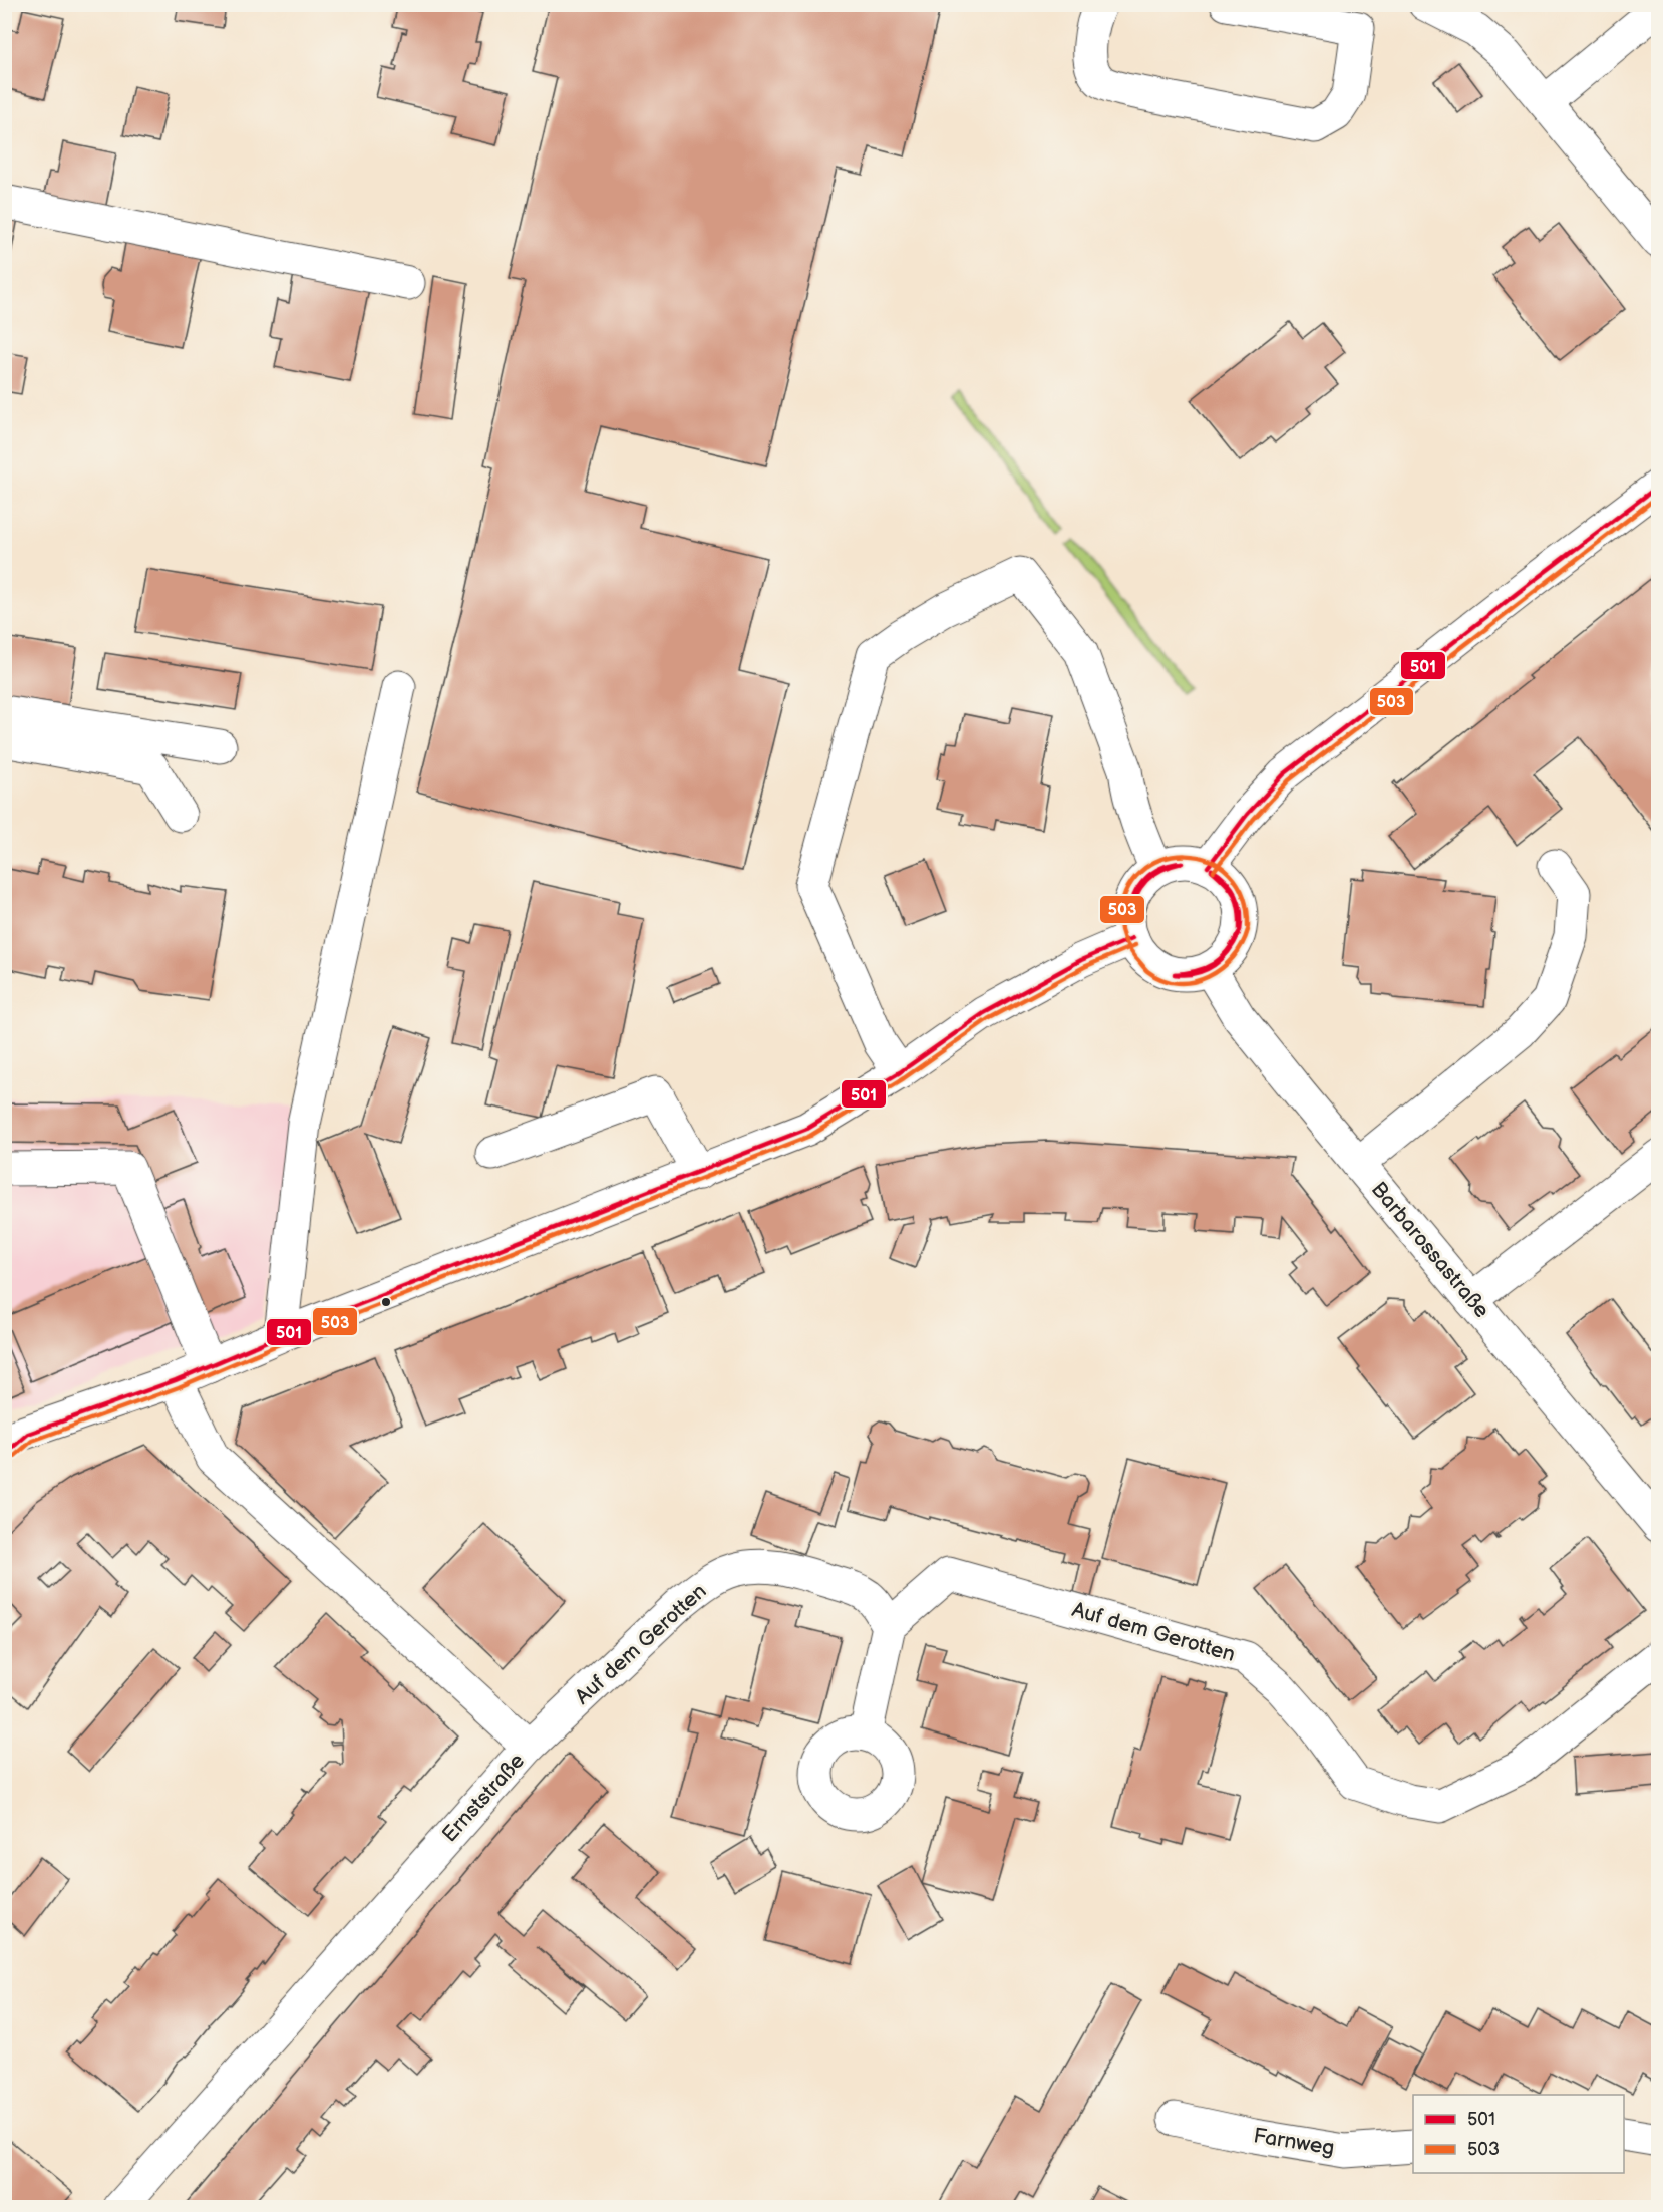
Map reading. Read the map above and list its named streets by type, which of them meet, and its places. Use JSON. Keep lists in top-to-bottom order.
{
  "streets": {
    "street": [
      "Barbarossastraße",
      "Auf dem Gerotten",
      "Ernststraße",
      "Farnweg"
    ]
  },
  "crossings": [
    ["Auf dem Gerotten", "Ernststraße"]
  ],
  "lines": ["transit line 501", "transit line 503"],
  "legend": ["501", "503"]
}
